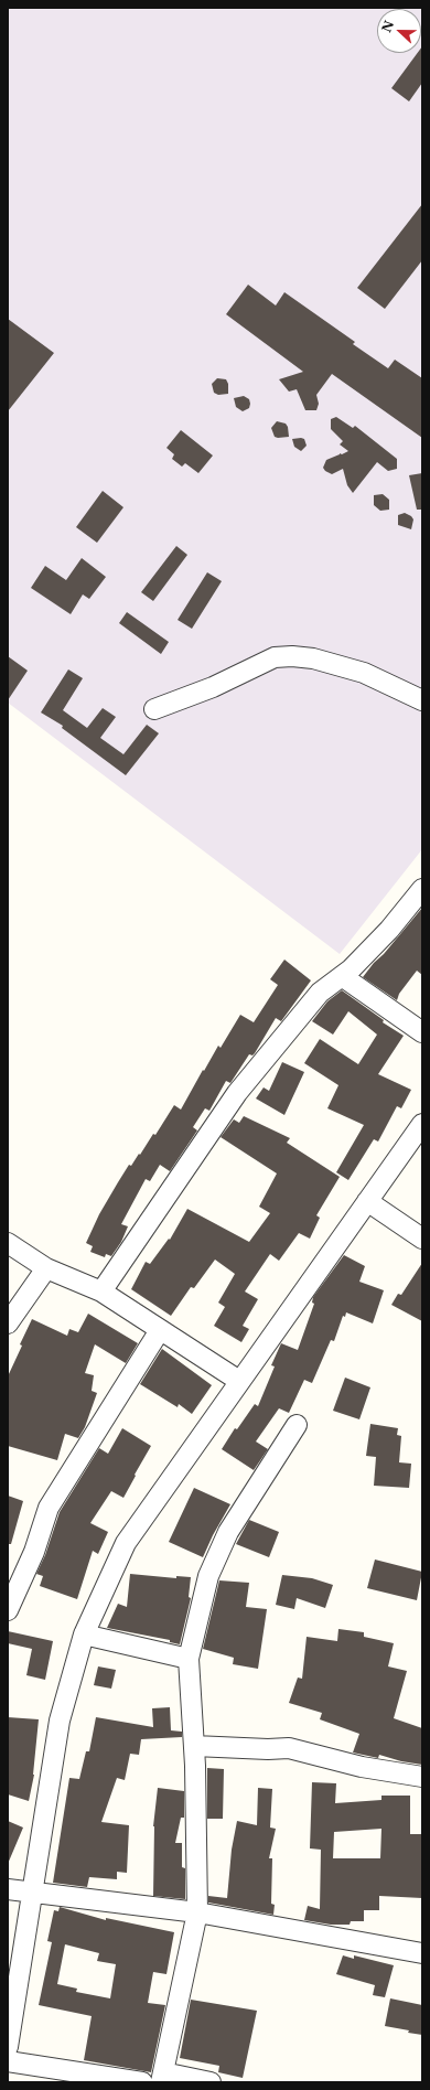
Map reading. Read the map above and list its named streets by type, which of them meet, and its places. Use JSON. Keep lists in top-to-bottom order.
{
  "north": "left"
}
